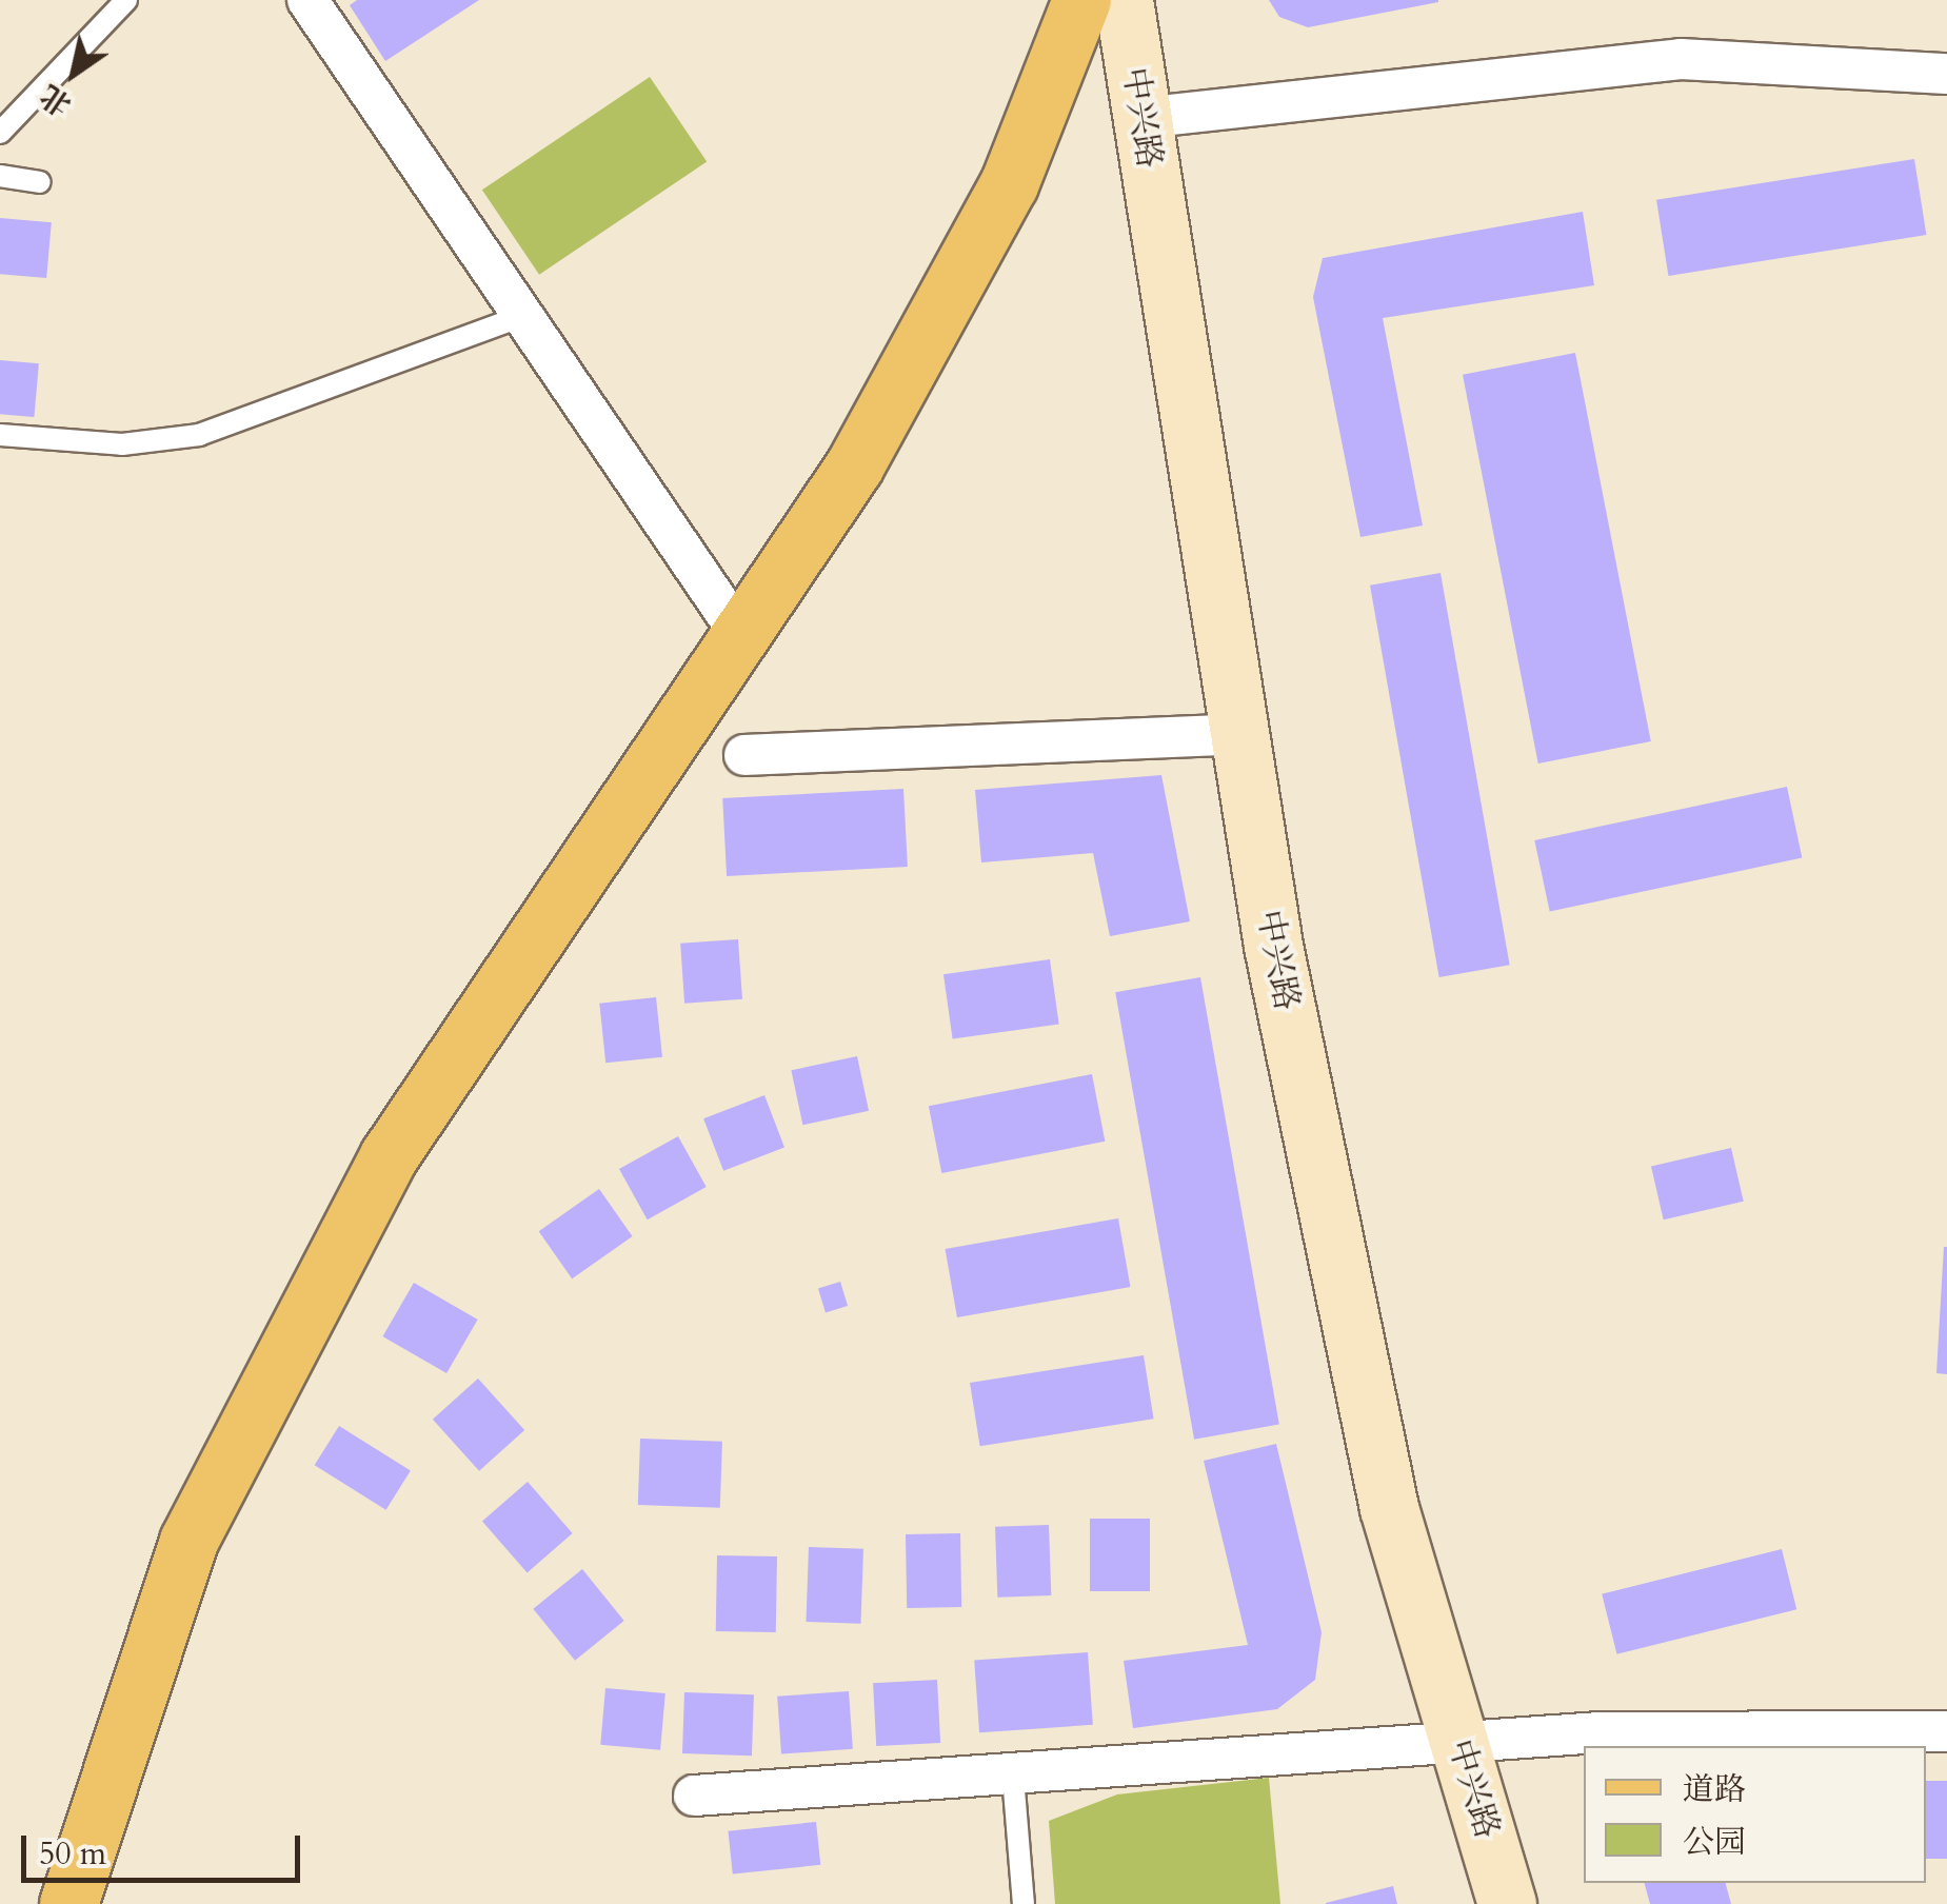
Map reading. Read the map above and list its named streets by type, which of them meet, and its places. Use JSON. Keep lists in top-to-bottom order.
{
  "streets": {
    "main road": ["中兴路"]
  },
  "legend": ["道路", "公园"],
  "scale_bar": "50 m",
  "north": "bottom left"
}
